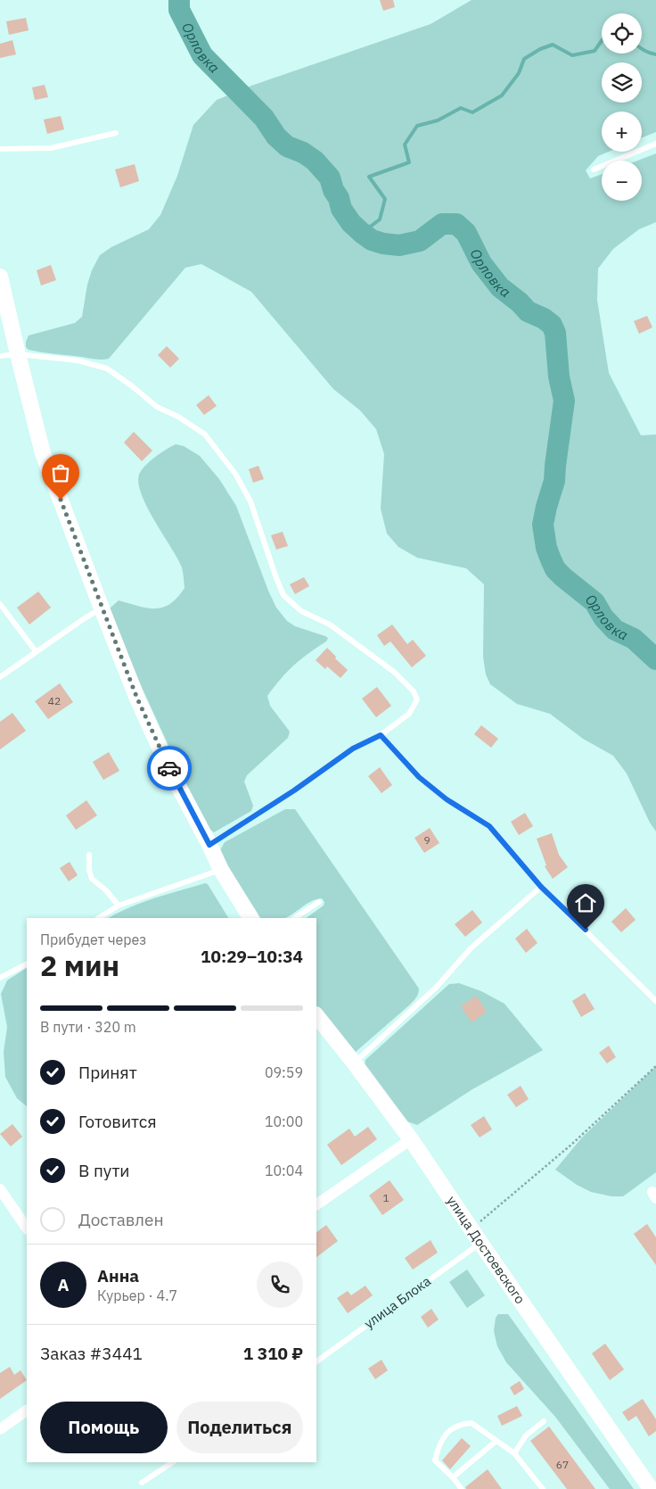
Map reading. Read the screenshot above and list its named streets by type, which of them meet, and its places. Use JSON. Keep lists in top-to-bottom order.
{
  "streets": {
    "main road": ["улица Достоевского"],
    "lane": ["улица Блока"]
  },
  "crossings": [
    ["улица Достоевского", "улица Блока"]
  ],
  "water": ["Орловка"],
  "house_numbers": [
    "42",
    "9",
    "1",
    "67"
  ],
  "page": {
    "map_buttons": ["+", "−"],
    "heading": ["2 мин", "Прибудет через", "10:29–10:34"],
    "panel": [
      "Анна",
      "Курьер · 4.7",
      "Заказ #3441",
      "1 310 ₽"
    ],
    "bar": "В пути · 320 m",
    "list": [
      ["Принят", "09:59"],
      ["Готовится", "10:00"],
      ["В пути", "10:04"],
      "Доставлен"
    ],
    "round": "А",
    "buttons": ["Помощь", "Поделиться"]
  }
}
